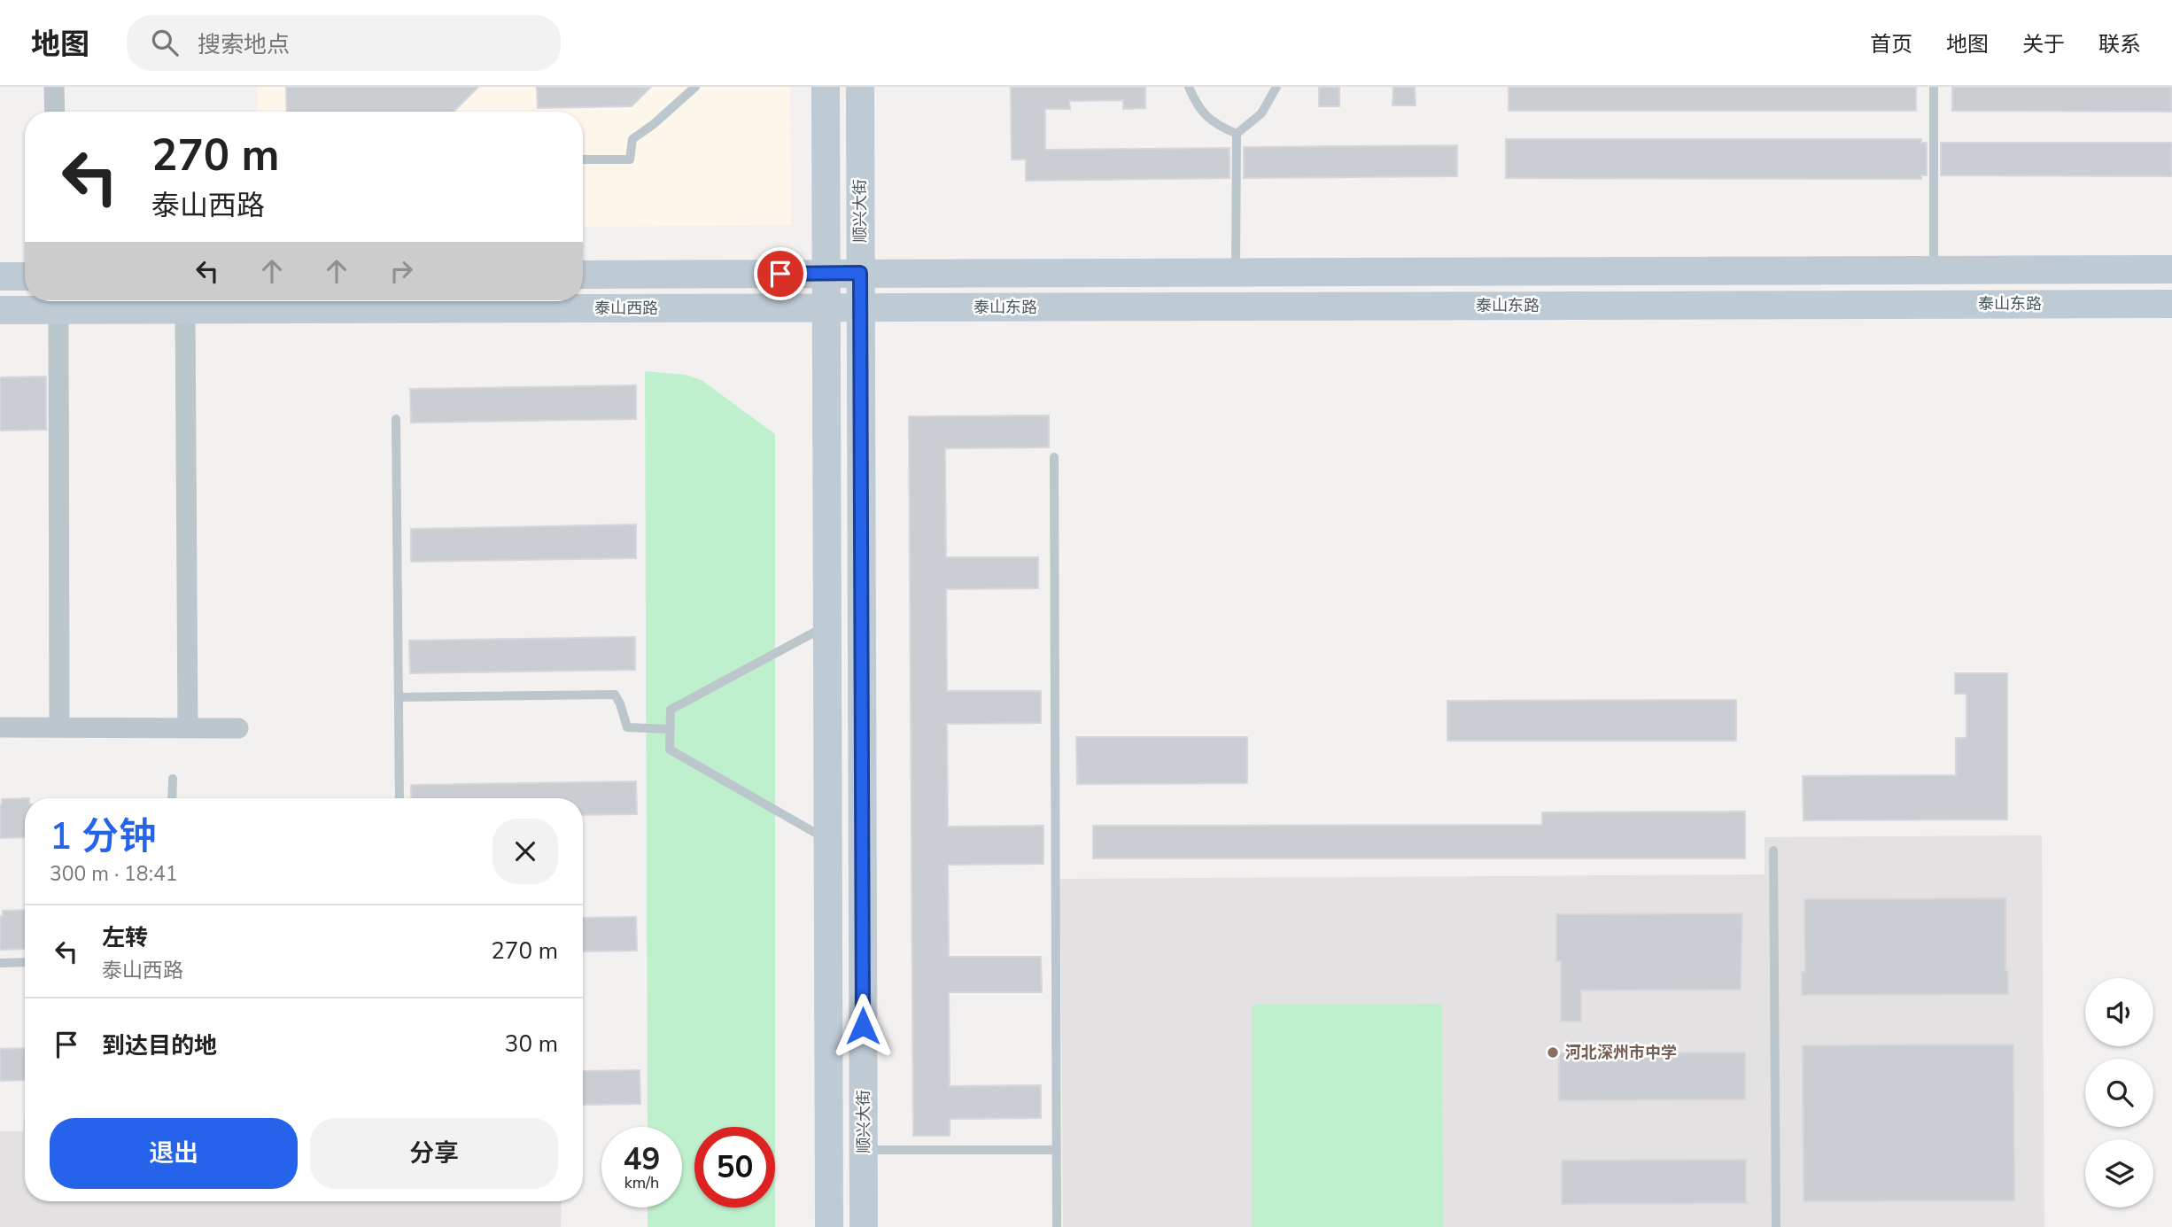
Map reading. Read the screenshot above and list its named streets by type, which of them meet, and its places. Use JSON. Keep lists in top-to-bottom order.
{
  "streets": {
    "main road": ["顺兴大街", "泰山东路", "泰山西路"]
  },
  "crossings": [
    ["顺兴大街", "泰山东路"],
    ["顺兴大街", "泰山西路"],
    ["泰山东路", "泰山西路"]
  ],
  "places": ["河北深州市中学"],
  "page": {
    "header": "地图",
    "search": "搜索地点",
    "nav": [
      "首页",
      "地图",
      "关于",
      "联系"
    ],
    "turn": ["270 m", "泰山西路"],
    "heading": ["1 分钟", "300 m · 18:41"],
    "list": [
      {
        "name": "左转",
        "note": "泰山西路",
        "value": "270 m"
      },
      {
        "name": "到达目的地",
        "value": "30 m"
      }
    ],
    "buttons": ["退出", "分享"],
    "speed": "49 km/h",
    "limit": "50"
  }
}
